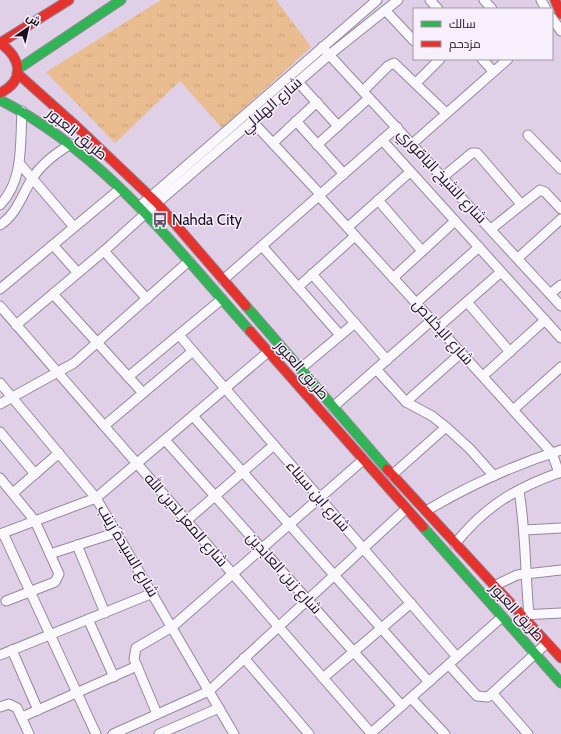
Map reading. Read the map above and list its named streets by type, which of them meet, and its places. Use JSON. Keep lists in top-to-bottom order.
{
  "streets": {
    "street": [
      "شارع الهلالي",
      "طريق العبور",
      "شارع الشيخ الباقوري",
      "شارع الإخلاص",
      "شارع ابن سيناء",
      "شارع المعز لدين الله",
      "شارع السيدة زينب",
      "شارع زين العابدين"
    ]
  },
  "crossings": [
    ["شارع الهلالي", "طريق العبور"],
    ["شارع الهلالي", "شارع الشيخ الباقوري"],
    ["شارع الهلالي", "شارع الإخلاص"],
    ["شارع الهلالي", "شارع المعز لدين الله"]
  ],
  "places": {
    "bus stop": ["Nahda City"]
  },
  "legend": ["سالك", "مزدحم"],
  "north": "top right"
}
